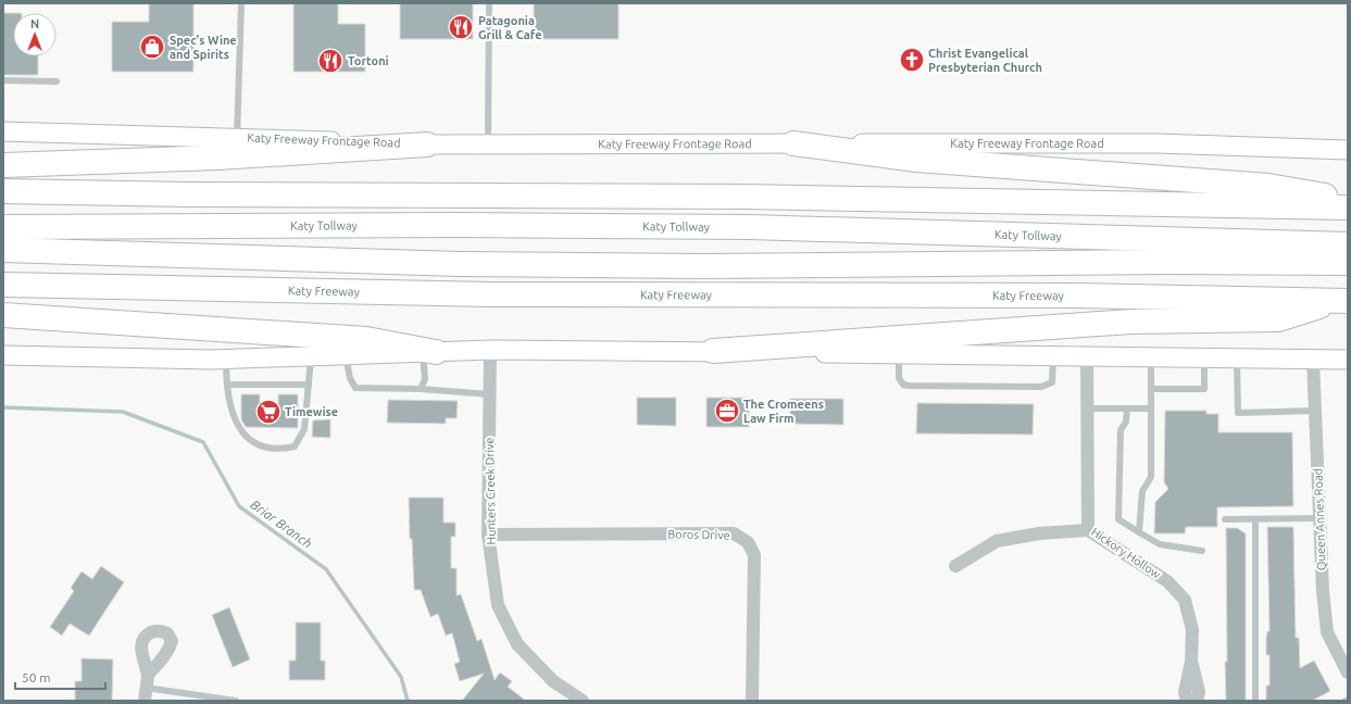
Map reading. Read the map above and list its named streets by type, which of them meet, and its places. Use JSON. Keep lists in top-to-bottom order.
{
  "streets": {
    "highway": ["Katy Tollway", "Katy Freeway"],
    "main road": ["Katy Freeway Frontage Road"],
    "street": [
      "Hunters Creek Drive",
      "Queen Annes Road",
      "Boros Drive",
      "Hickory Hollow"
    ]
  },
  "crossings": [
    ["Hunters Creek Drive", "Boros Drive"]
  ],
  "water": ["Briar Branch"],
  "places": {
    "restaurant": ["Patagonia Grill & Cafe", "Tortoni"],
    "shop": ["Spec's Wine and Spirits"],
    "church": ["Christ Evangelical Presbyterian Church"],
    "office": ["The Cromeens Law Firm"],
    "supermarket": ["Timewise"]
  },
  "scale_bar": "50 m",
  "north": "top"
}
